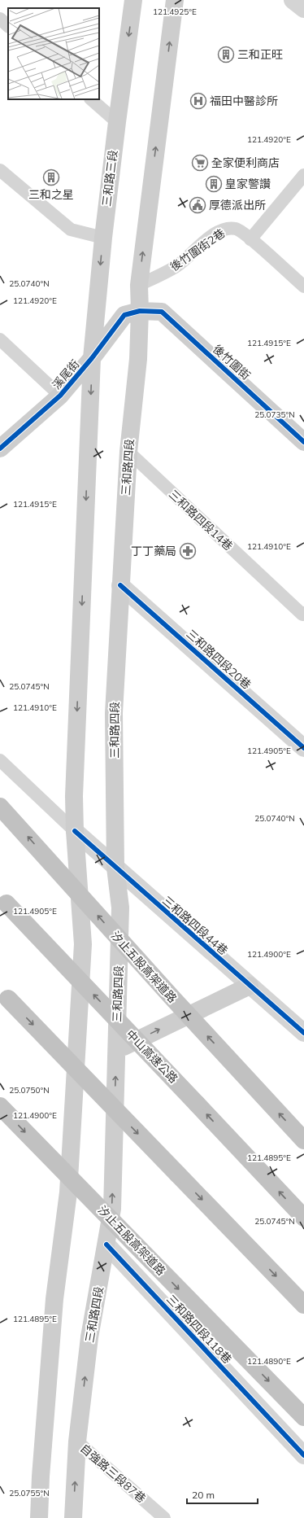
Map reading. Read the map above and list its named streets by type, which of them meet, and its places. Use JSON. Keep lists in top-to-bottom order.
{
  "streets": {
    "highway": ["汐止五股高架道路", "中山高速公路"],
    "main road": [
      "三和路三段",
      "後竹圍街",
      "溪尾街",
      "三和路四段"
    ],
    "street": ["三和路四段20巷", "三和路四段44巷", "三和路四段118巷"],
    "lane": ["後竹圍街2巷", "三和路四段14巷", "自強路三段87巷"]
  },
  "crossings": [
    ["三和路三段", "溪尾街"],
    ["後竹圍街", "溪尾街"],
    ["後竹圍街", "三和路四段"],
    ["溪尾街", "三和路四段"],
    ["三和路四段", "三和路四段14巷"],
    ["三和路四段", "三和路四段20巷"],
    ["三和路四段", "三和路四段44巷"],
    ["三和路四段", "三和路四段118巷"],
    ["三和路四段", "自強路三段87巷"]
  ],
  "places": {
    "building": ["三和正旺", "三和之星", "皇家警讚"],
    "hospital": ["福田中醫診所"],
    "supermarket": ["全家便利商店"],
    "public building": ["厚德派出所"],
    "pharmacy": ["丁丁藥局"]
  },
  "scale_bar": "20 m",
  "coordinates": [
    "121.4925°E",
    "121.4920°E",
    "25.0740°N",
    "121.4915°E",
    "25.0735°N",
    "121.4910°E",
    "25.0745°N",
    "121.4905°E",
    "121.4900°E",
    "25.0750°N",
    "121.4895°E",
    "121.4890°E",
    "25.0755°N"
  ]
}
